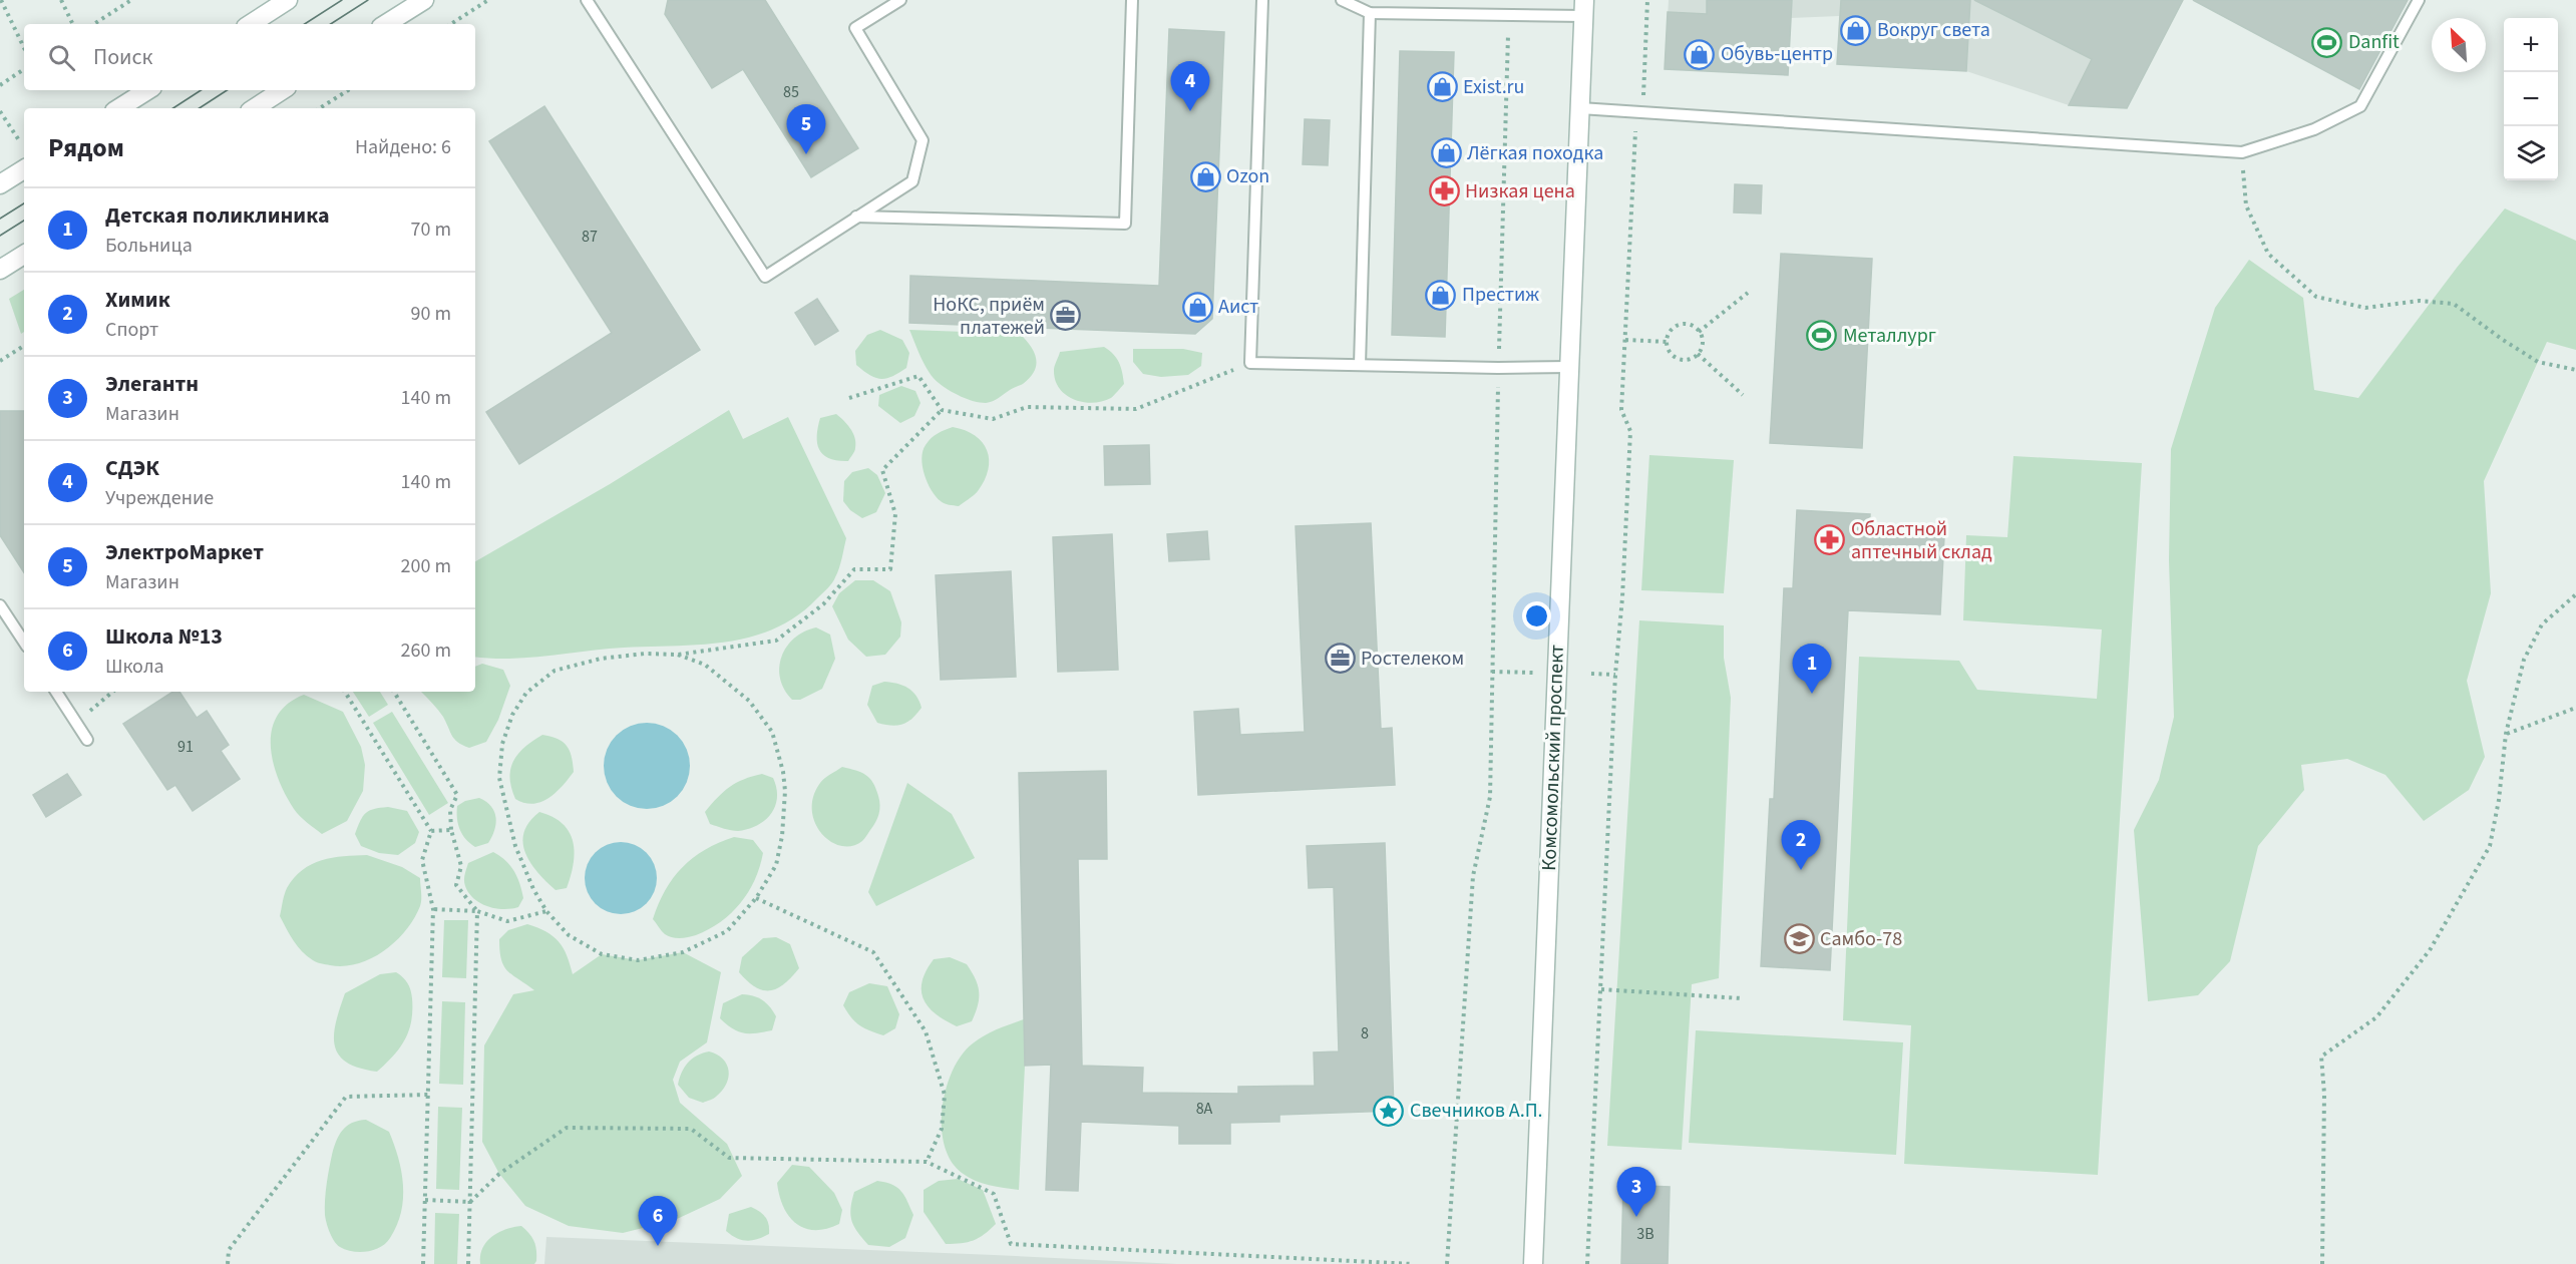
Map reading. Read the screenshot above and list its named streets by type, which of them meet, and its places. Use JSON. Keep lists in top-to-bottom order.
{
  "streets": {
    "street": ["Комсомольский проспект"]
  },
  "places": {
    "shop": [
      "Вокруг света",
      "Обувь-центр",
      "Exist.ru",
      "Лёгкая походка",
      "Ozon",
      "Престиж",
      "Аист"
    ],
    "sports": ["Danfit", "Металлург"],
    "pharmacy": ["Низкая цена", "Областной аптечный склад"],
    "office": ["НоКС, приём платежей", "Ростелеком"],
    "school or university": ["Самбо-78"],
    "place": ["Свечников А.П."]
  },
  "house_numbers": [
    "85",
    "87",
    "91",
    "8",
    "8А",
    "3В"
  ],
  "north": "top left",
  "page": {
    "map_buttons": ["+", "−"],
    "search": "Поиск",
    "pins": [
      "4",
      "5",
      "1",
      "2",
      "3",
      "6"
    ],
    "heading": ["Рядом", "Найдено: 6"],
    "list": [
      {
        "mark": "1",
        "name": "Детская поликлиника",
        "note": "Больница",
        "value": "70 m"
      },
      {
        "mark": "2",
        "name": "Химик",
        "note": "Спорт",
        "value": "90 m"
      },
      {
        "mark": "3",
        "name": "Элегантн",
        "note": "Магазин",
        "value": "140 m"
      },
      {
        "mark": "4",
        "name": "СДЭК",
        "note": "Учреждение",
        "value": "140 m"
      },
      {
        "mark": "5",
        "name": "ЭлектроМаркет",
        "note": "Магазин",
        "value": "200 m"
      },
      {
        "mark": "6",
        "name": "Школа №13",
        "note": "Школа",
        "value": "260 m"
      }
    ]
  }
}
